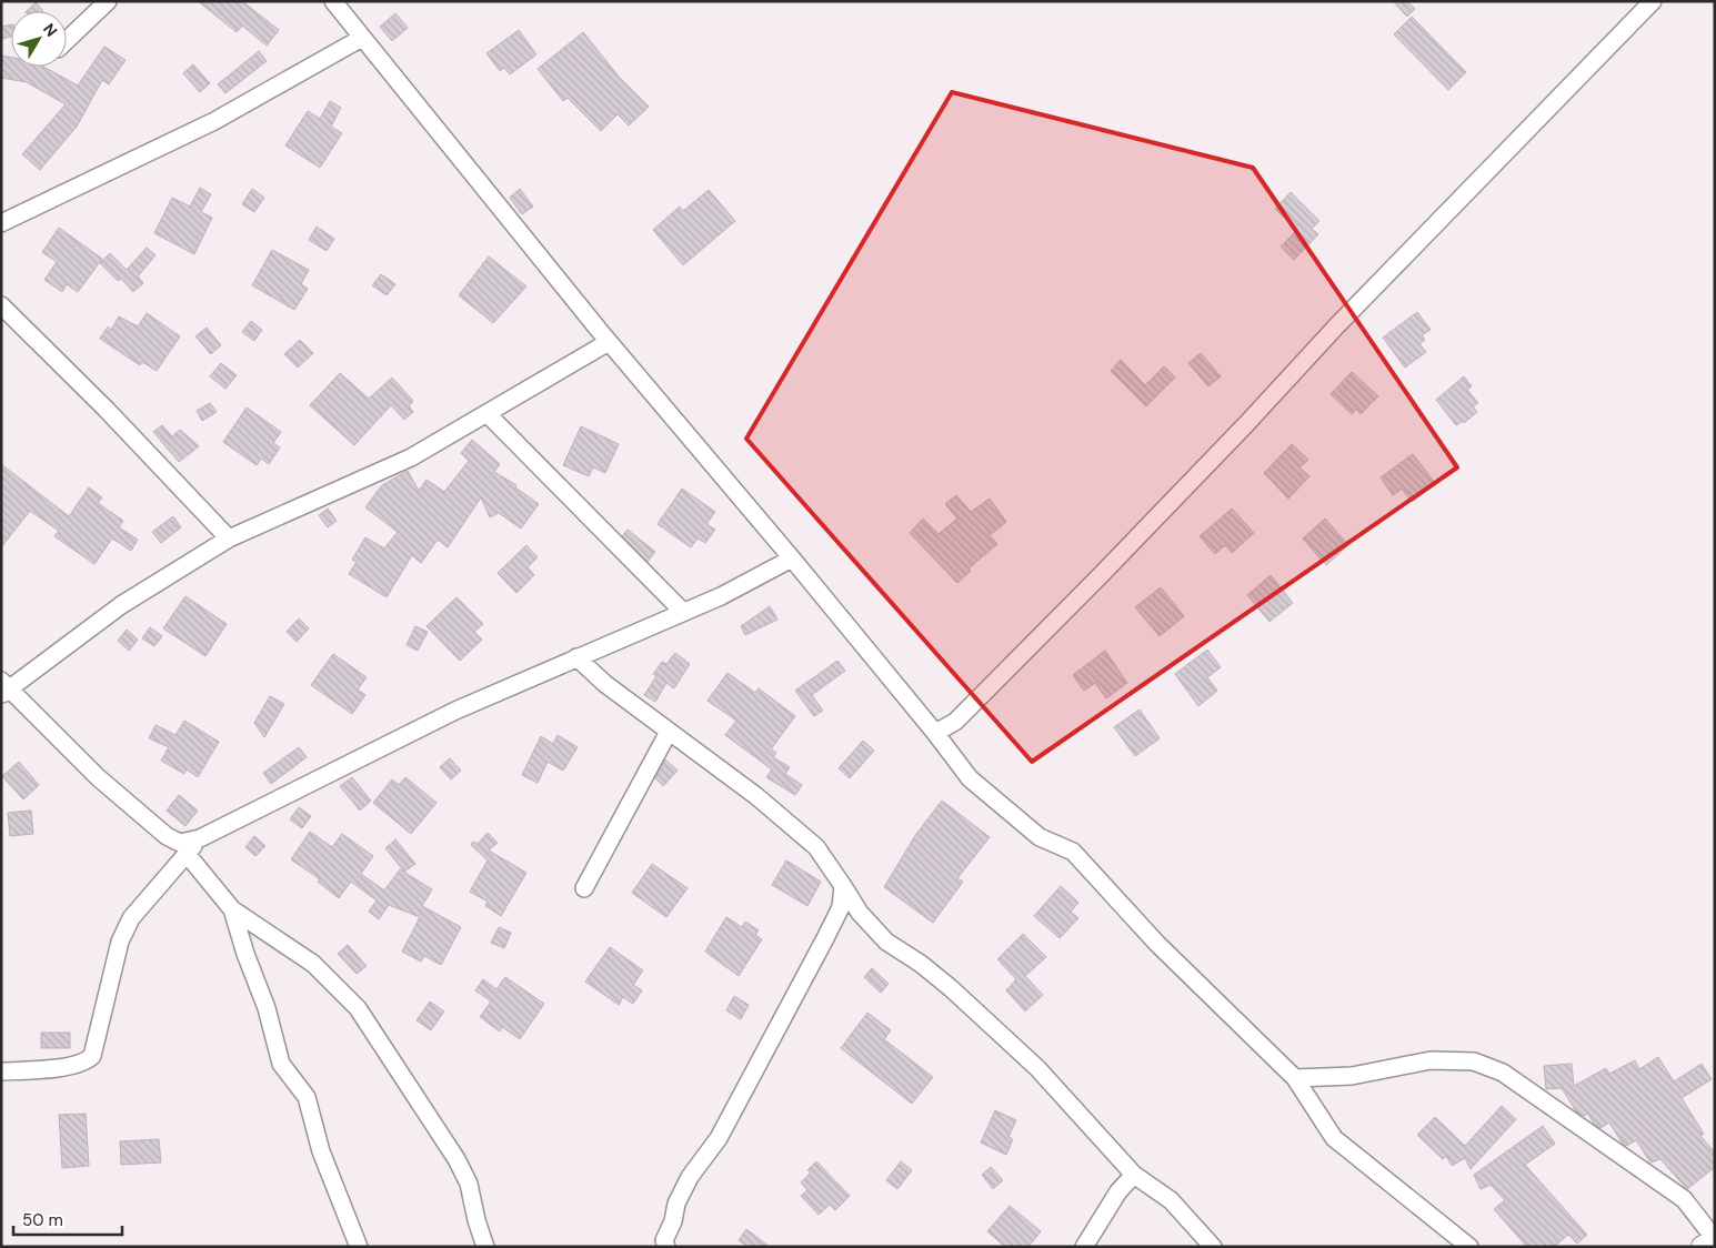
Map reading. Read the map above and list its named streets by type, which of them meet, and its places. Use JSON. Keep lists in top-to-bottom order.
{
  "scale_bar": "50 m",
  "north": "top right"
}
